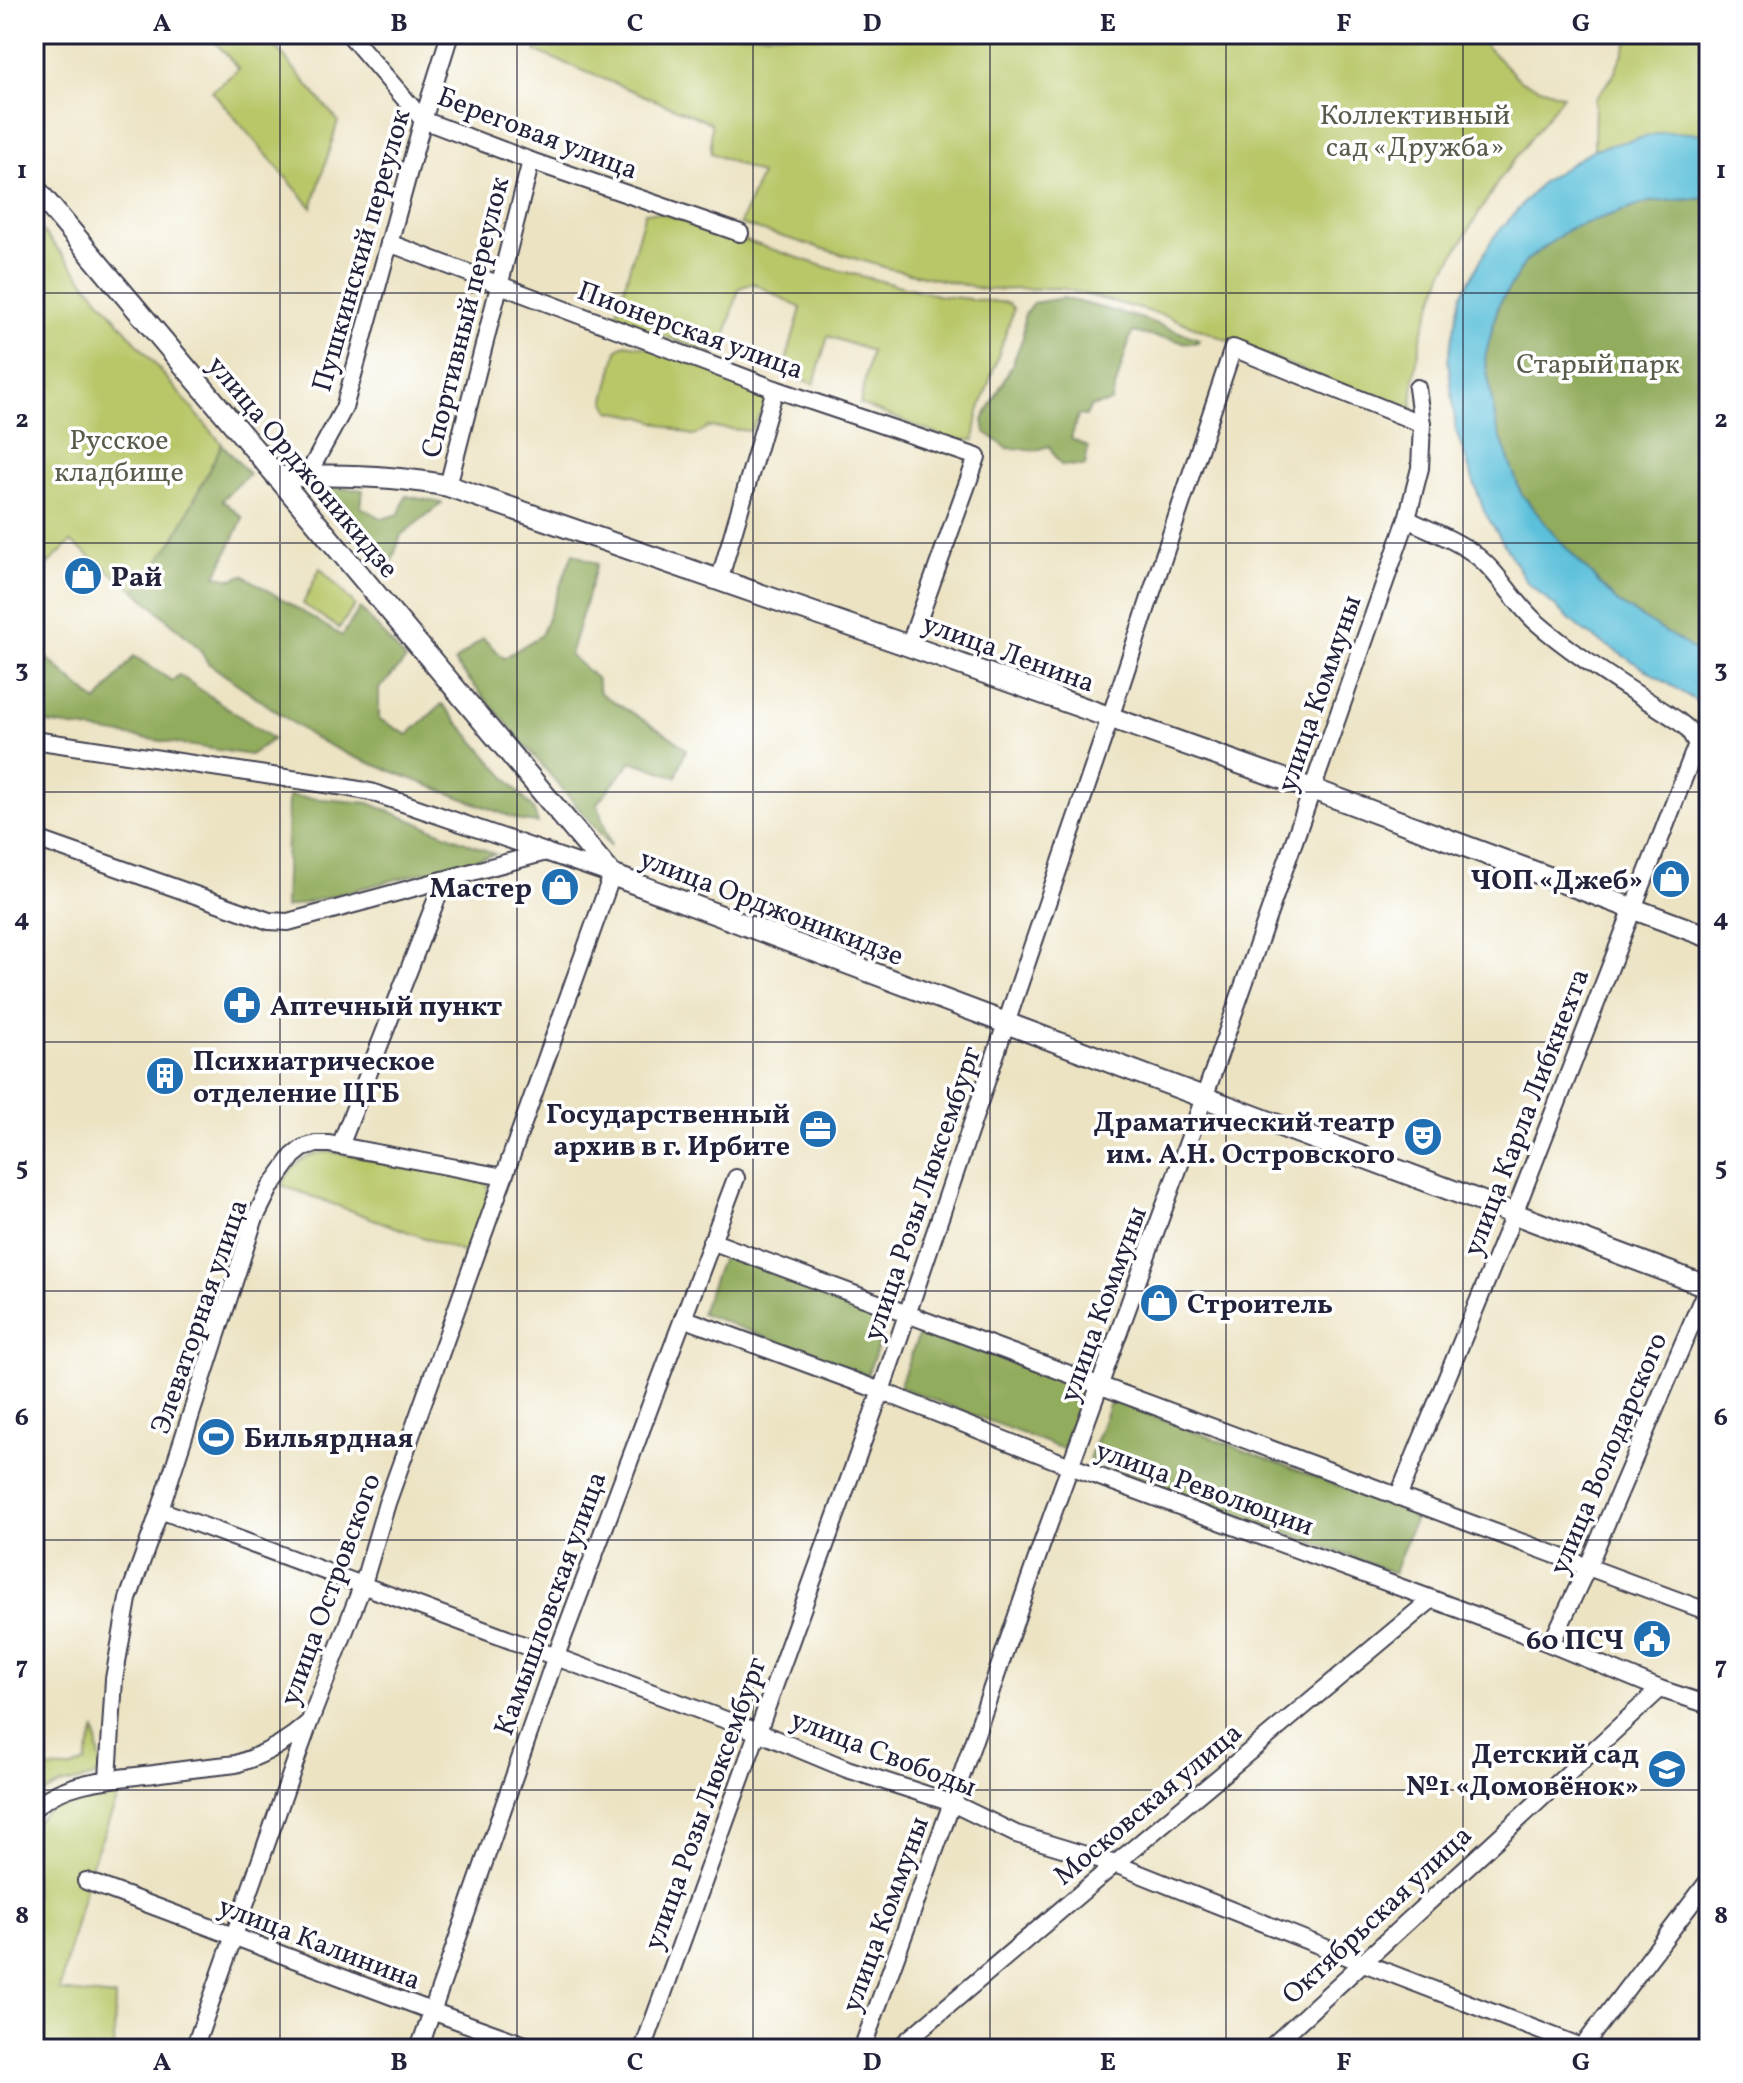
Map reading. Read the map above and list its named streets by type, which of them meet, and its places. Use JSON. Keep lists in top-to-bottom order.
{
  "streets": {
    "main road": ["улица Орджоникидзе", "улица Ленина"],
    "street": [
      "Береговая улица",
      "Пушкинский переулок",
      "Спортивный переулок",
      "Пионерская улица",
      "улица Коммуны",
      "улица Карла Либкнехта",
      "улица Розы Люксембург",
      "Элеваторная улица",
      "улица Володарского",
      "улица Революции",
      "улица Островского",
      "Камышловская улица",
      "улица Свободы",
      "Московская улица",
      "Октябрьская улица",
      "улица Калинина"
    ]
  },
  "crossings": [
    ["Береговая улица", "Пушкинский переулок"],
    ["Береговая улица", "Спортивный переулок"],
    ["Пушкинский переулок", "Пионерская улица"],
    ["Пушкинский переулок", "улица Ленина"],
    ["Спортивный переулок", "Пионерская улица"],
    ["Спортивный переулок", "улица Ленина"],
    ["Пионерская улица", "улица Ленина"],
    ["улица Орджоникидзе", "улица Ленина"],
    ["улица Орджоникидзе", "улица Коммуны"],
    ["улица Орджоникидзе", "улица Карла Либкнехта"],
    ["улица Орджоникидзе", "улица Розы Люксембург"],
    ["улица Орджоникидзе", "улица Володарского"],
    ["улица Орджоникидзе", "улица Островского"],
    ["улица Ленина", "улица Коммуны"],
    ["улица Ленина", "улица Карла Либкнехта"],
    ["улица Ленина", "улица Розы Люксембург"],
    ["улица Коммуны", "улица Карла Либкнехта"],
    ["улица Коммуны", "улица Розы Люксембург"],
    ["улица Коммуны", "улица Революции"],
    ["улица Коммуны", "улица Свободы"],
    ["улица Карла Либкнехта", "улица Революции"],
    ["улица Розы Люксембург", "улица Революции"],
    ["улица Розы Люксембург", "улица Свободы"],
    ["Элеваторная улица", "улица Свободы"],
    ["улица Володарского", "улица Революции"],
    ["улица Революции", "Камышловская улица"],
    ["улица Революции", "Московская улица"],
    ["улица Революции", "Октябрьская улица"],
    ["улица Островского", "улица Свободы"],
    ["улица Островского", "улица Калинина"],
    ["Камышловская улица", "улица Свободы"],
    ["Камышловская улица", "улица Калинина"],
    ["улица Свободы", "Московская улица"],
    ["улица Свободы", "Октябрьская улица"]
  ],
  "parks": ["Коллективный сад «Дружба»", "Старый парк", "Русское кладбище"],
  "places": {
    "shop": [
      "Рай",
      "ЧОП «Джеб»",
      "Мастер",
      "Строитель"
    ],
    "pharmacy": ["Аптечный пункт"],
    "building": ["Психиатрическое отделение ЦГБ"],
    "office": ["Государственный архив в г. Ирбите"],
    "theatre": ["Драматический театр им. А.Н. Островского"],
    "sports": ["Бильярдная"],
    "public building": ["60 ПСЧ"],
    "school or university": ["Детский сад №1 «Домовёнок»"]
  },
  "grid": {
    "columns": [
      "A",
      "B",
      "C",
      "D",
      "E",
      "F",
      "G"
    ],
    "rows": [
      "1",
      "2",
      "3",
      "4",
      "5",
      "6",
      "7",
      "8"
    ]
  }
}
